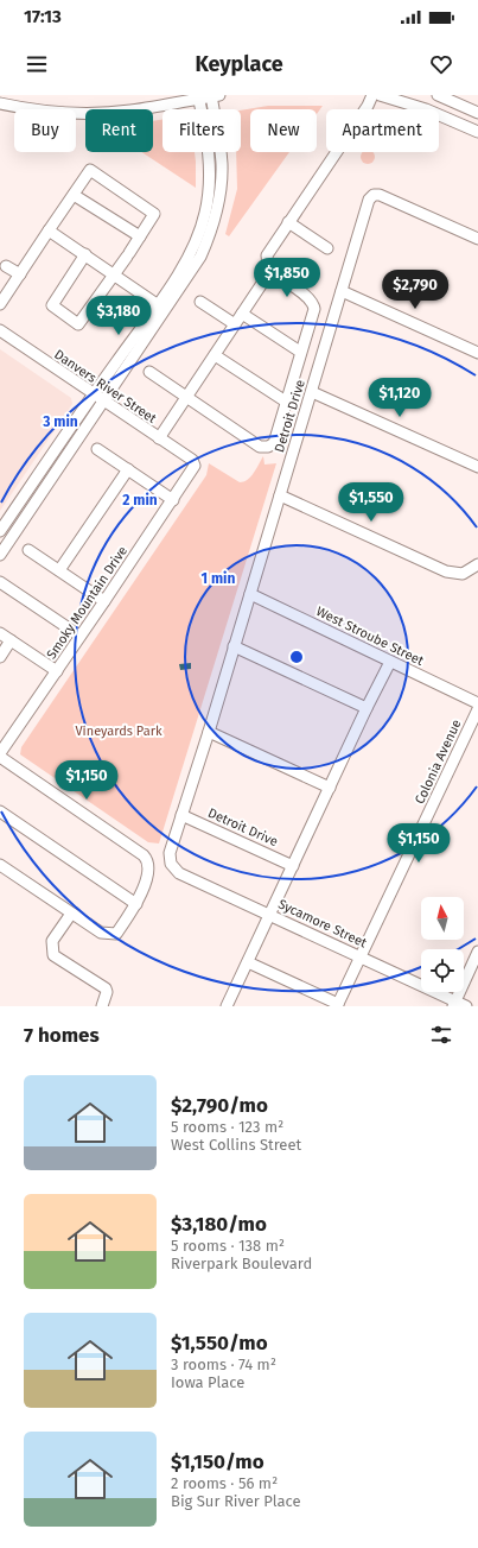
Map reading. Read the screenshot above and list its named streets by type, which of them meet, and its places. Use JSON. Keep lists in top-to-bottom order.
{
  "streets": {
    "street": [
      "Danvers River Street",
      "Detroit Drive",
      "Smoky Mountain Drive",
      "West Stroube Street",
      "Colonia Avenue",
      "Sycamore Street"
    ]
  },
  "crossings": [
    ["Danvers River Street", "Smoky Mountain Drive"],
    ["Detroit Drive", "West Stroube Street"],
    ["Detroit Drive", "Sycamore Street"],
    ["Colonia Avenue", "Sycamore Street"]
  ],
  "parks": ["Vineyards Park"],
  "north": "top",
  "page": {
    "status": "17:13",
    "header": "Keyplace",
    "chip": [
      "Buy",
      "Rent",
      "Filters",
      "New",
      "Apartment"
    ],
    "price": [
      "$1,850",
      "$2,790",
      "$3,180",
      "$1,120",
      "$1,550",
      "$1,150",
      "$1,150"
    ],
    "heading": "7 homes",
    "list": [
      {
        "name": "$2,790/mo",
        "note": "5 rooms · 123 m² · West Collins Street"
      },
      {
        "name": "$3,180/mo",
        "note": "5 rooms · 138 m² · Riverpark Boulevard"
      },
      {
        "name": "$1,550/mo",
        "note": "3 rooms · 74 m² · Iowa Place"
      },
      {
        "name": "$1,150/mo",
        "note": "2 rooms · 56 m² · Big Sur River Place"
      }
    ]
  },
  "rings": ["3 min", "2 min", "1 min"]
}
